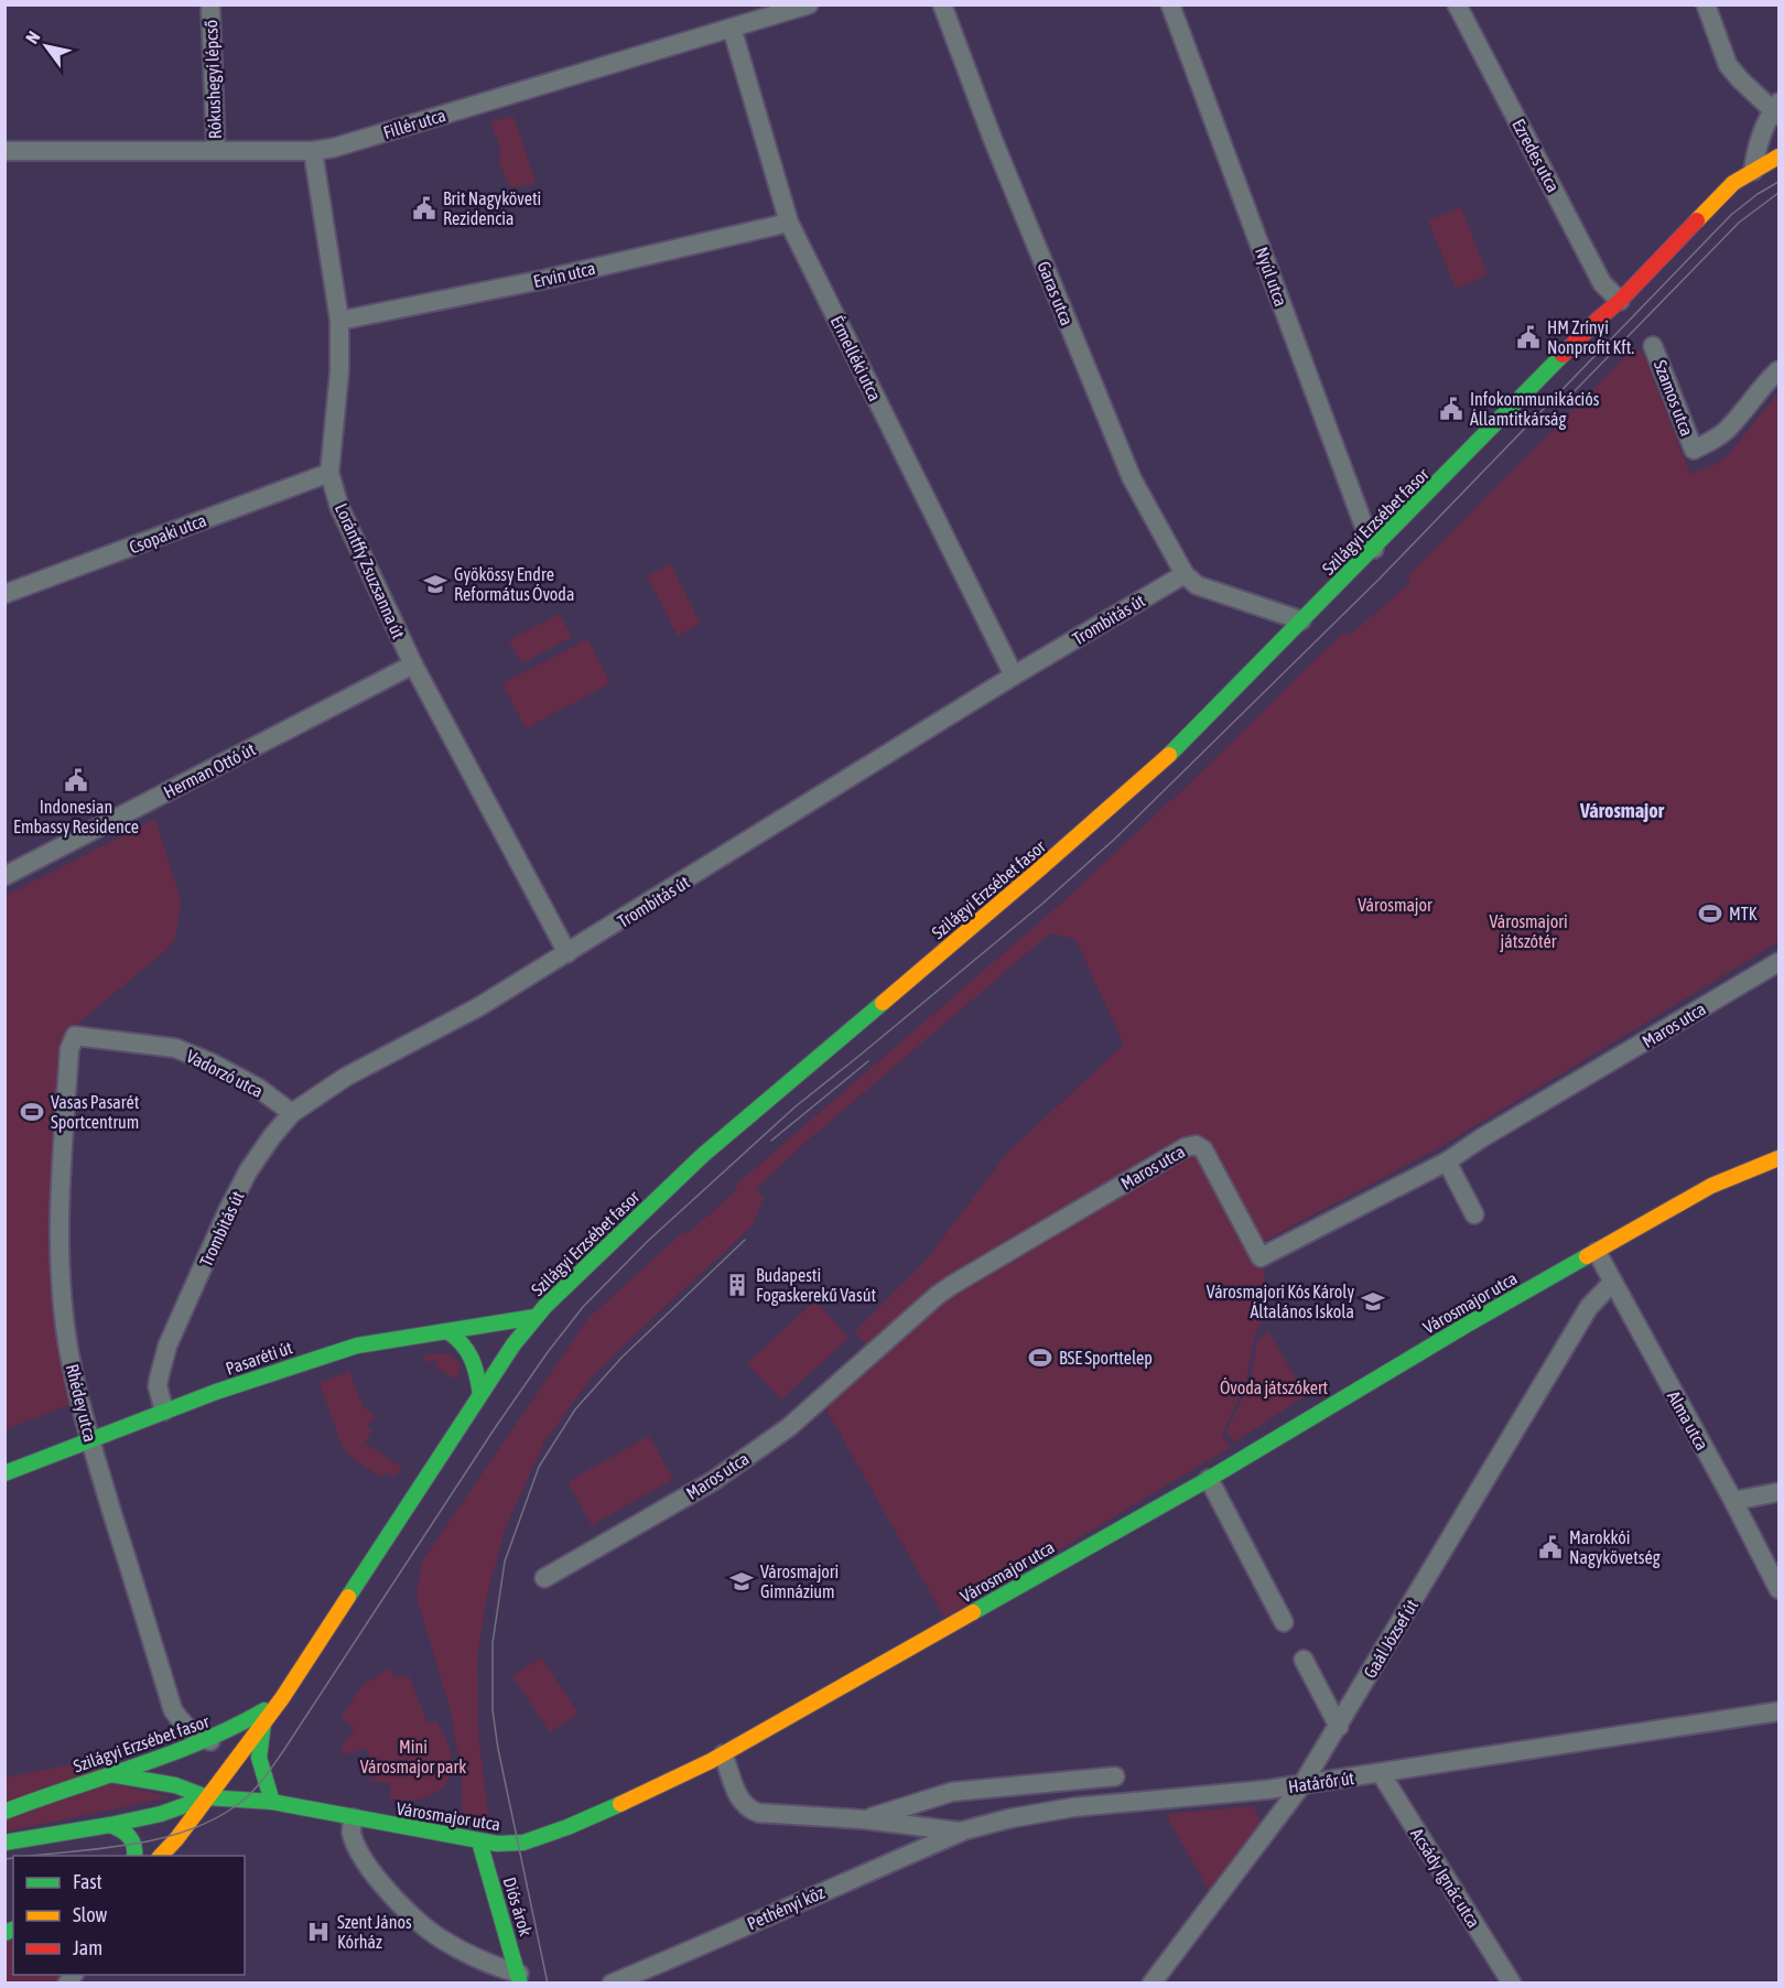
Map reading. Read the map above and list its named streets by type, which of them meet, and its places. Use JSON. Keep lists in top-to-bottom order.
{
  "streets": {
    "main road": [
      "Szilágyi Erzsébet fasor",
      "Városmajor utca",
      "Pasaréti út",
      "Diós árok"
    ],
    "street": [
      "Rókushegyi lépcső",
      "Fillér utca",
      "Ezredes utca",
      "Ervin utca",
      "Nyúl utca",
      "Garas utca",
      "Érmelléki utca",
      "Szamos utca",
      "Csopaki utca",
      "Lorántffy Zsuzsanna út",
      "Trombitás út",
      "Herman Ottó út",
      "Maros utca",
      "Vadorzó utca",
      "Rhédey utca",
      "Alma utca",
      "Gaál József út",
      "Határőr út",
      "Acsády Ignác utca",
      "Pethényi köz"
    ]
  },
  "crossings": [
    ["Rókushegyi lépcső", "Fillér utca"],
    ["Fillér utca", "Érmelléki utca"],
    ["Fillér utca", "Lorántffy Zsuzsanna út"],
    ["Ezredes utca", "Szilágyi Erzsébet fasor"],
    ["Ervin utca", "Érmelléki utca"],
    ["Ervin utca", "Lorántffy Zsuzsanna út"],
    ["Nyúl utca", "Szilágyi Erzsébet fasor"],
    ["Garas utca", "Trombitás út"],
    ["Érmelléki utca", "Trombitás út"],
    ["Szilágyi Erzsébet fasor", "Városmajor utca"],
    ["Szilágyi Erzsébet fasor", "Pasaréti út"],
    ["Szilágyi Erzsébet fasor", "Rhédey utca"],
    ["Csopaki utca", "Lorántffy Zsuzsanna út"],
    ["Lorántffy Zsuzsanna út", "Trombitás út"],
    ["Lorántffy Zsuzsanna út", "Herman Ottó út"],
    ["Trombitás út", "Vadorzó utca"],
    ["Trombitás út", "Pasaréti út"],
    ["Vadorzó utca", "Rhédey utca"],
    ["Városmajor utca", "Alma utca"],
    ["Városmajor utca", "Határőr út"],
    ["Városmajor utca", "Diós árok"],
    ["Pasaréti út", "Rhédey utca"],
    ["Alma utca", "Gaál József út"],
    ["Gaál József út", "Határőr út"],
    ["Határőr út", "Acsády Ignác utca"],
    ["Határőr út", "Pethényi köz"]
  ],
  "districts": ["Városmajor"],
  "parks": [
    "Városmajor",
    "Városmajori játszótér",
    "Óvoda játszókert",
    "Mini Városmajor park"
  ],
  "places": {
    "public building": [
      "Brit Nagyköveti Rezidencia",
      "HM Zrínyi Nonprofit Kft.",
      "Infokommunikációs Államtitkárság",
      "Indonesian Embassy Residence",
      "Marokkói Nagykövetség"
    ],
    "school or university": ["Gyökössy Endre Református Óvoda", "Városmajori Kós Károly Általános Iskola", "Városmajori Gimnázium"],
    "sports": ["MTK", "Vasas Pasarét Sportcentrum", "BSE Sporttelep"],
    "building": ["Budapesti Fogaskerekű Vasút"],
    "hospital": ["Szent János Kórház"]
  },
  "legend": ["Fast", "Slow", "Jam"],
  "north": "top left"
}
